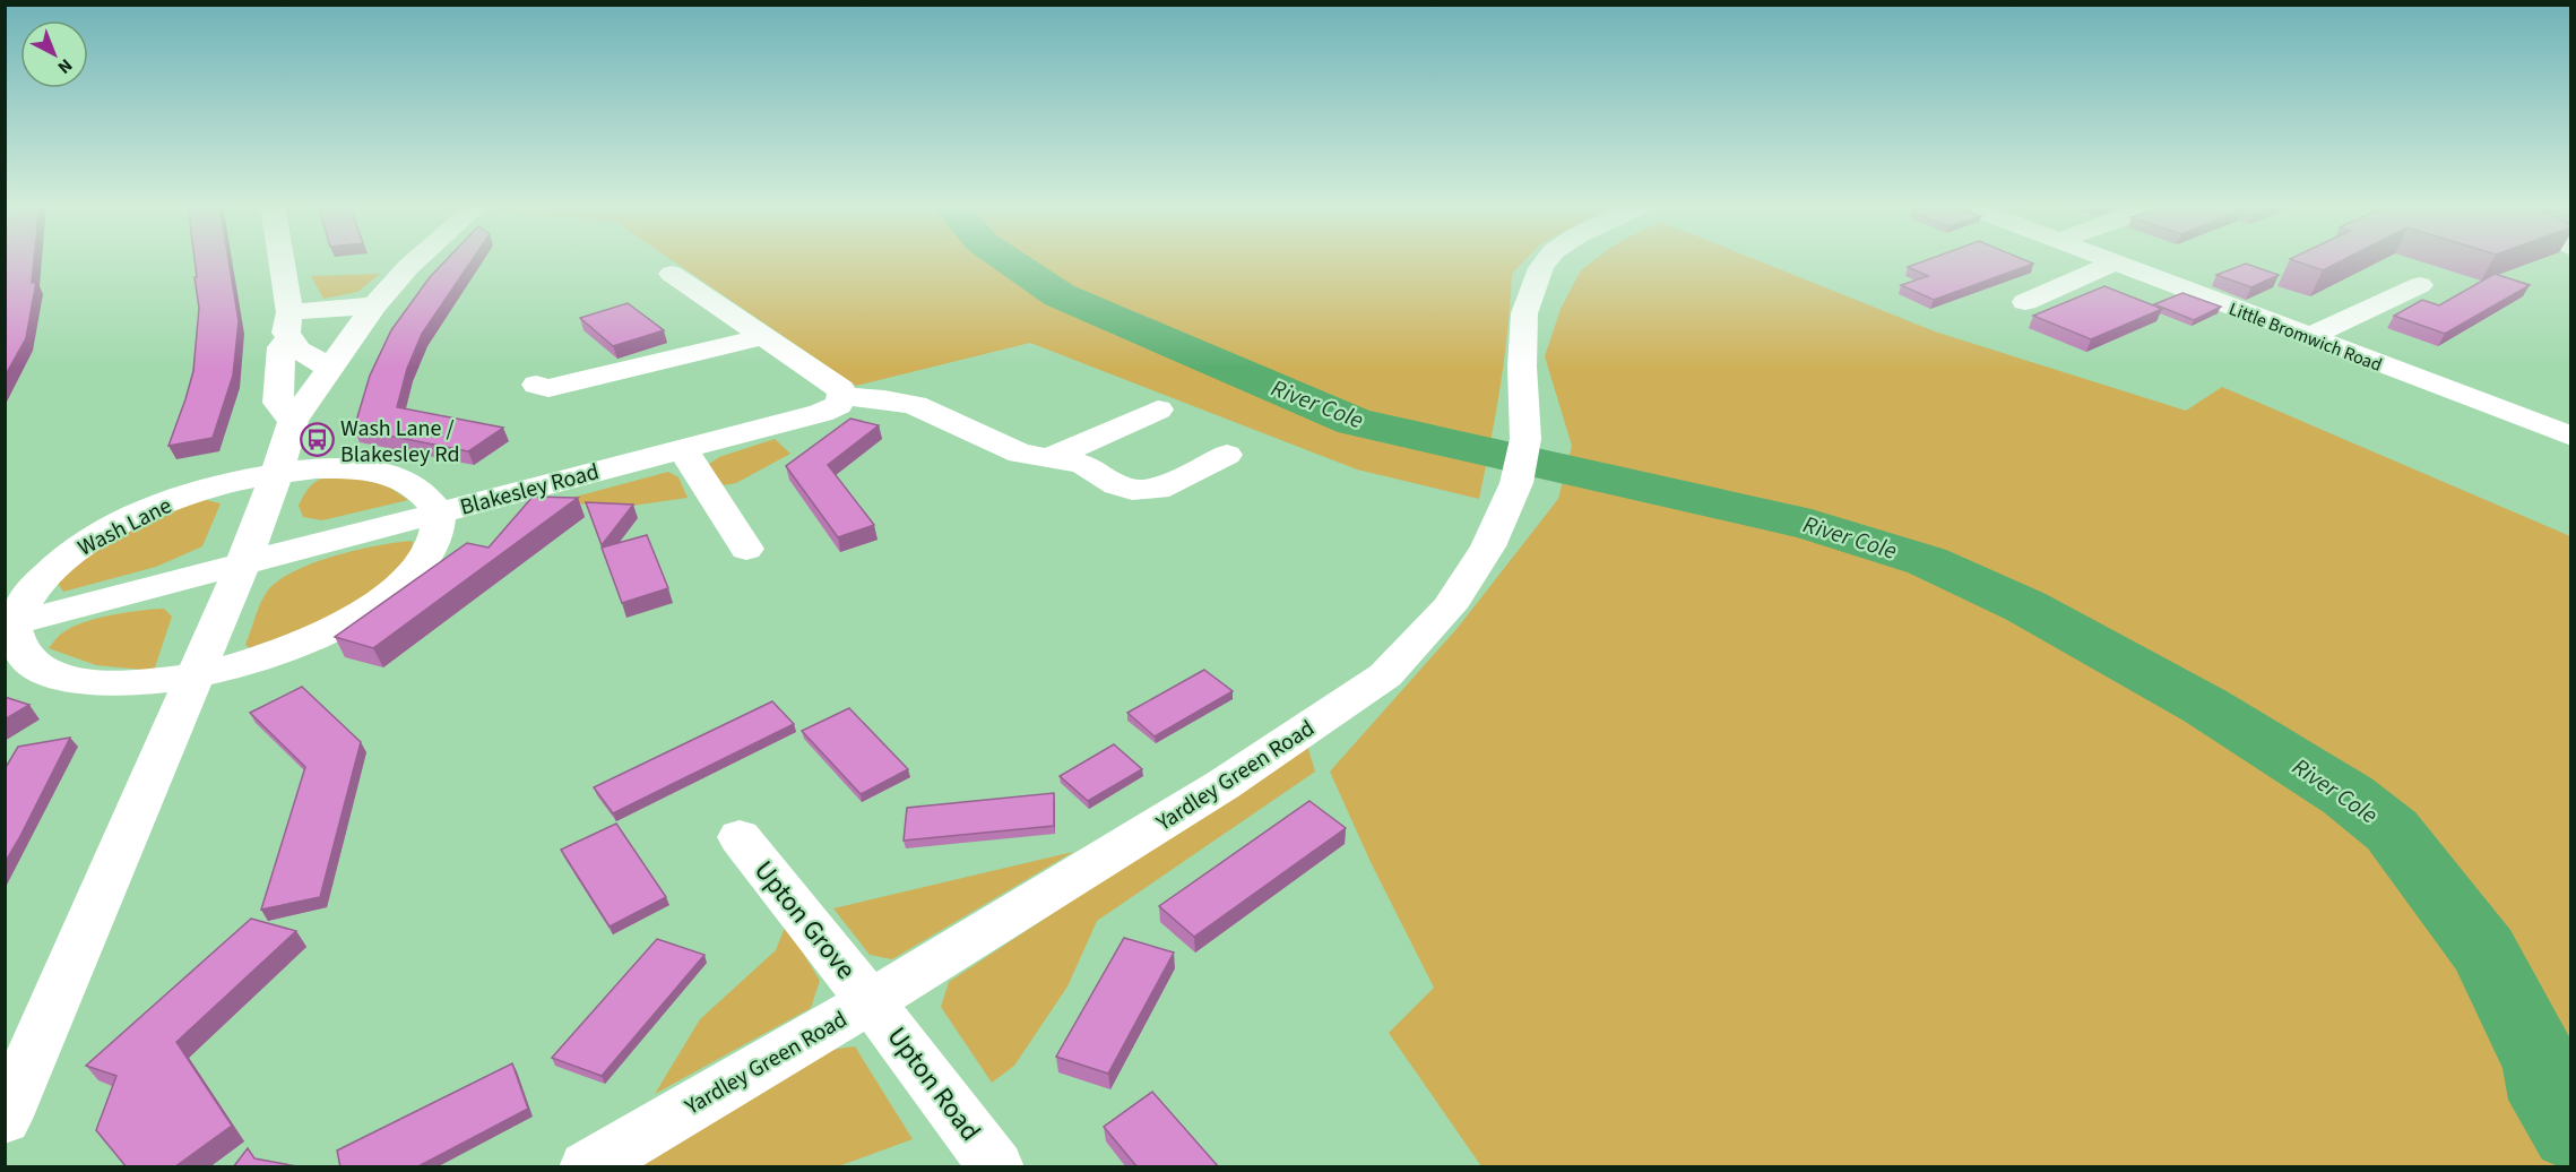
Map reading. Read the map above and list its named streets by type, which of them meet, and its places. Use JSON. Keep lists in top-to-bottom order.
{
  "streets": {
    "street": [
      "Little Bromwich Road",
      "Blakesley Road",
      "Wash Lane",
      "Yardley Green Road",
      "Upton Grove",
      "Upton Road"
    ]
  },
  "crossings": [
    ["Blakesley Road", "Wash Lane"],
    ["Yardley Green Road", "Upton Grove"],
    ["Yardley Green Road", "Upton Road"],
    ["Upton Grove", "Upton Road"]
  ],
  "water": ["River Cole"],
  "places": {
    "bus stop": ["Wash Lane / Blakesley Rd"]
  },
  "north": "bottom right"
}
